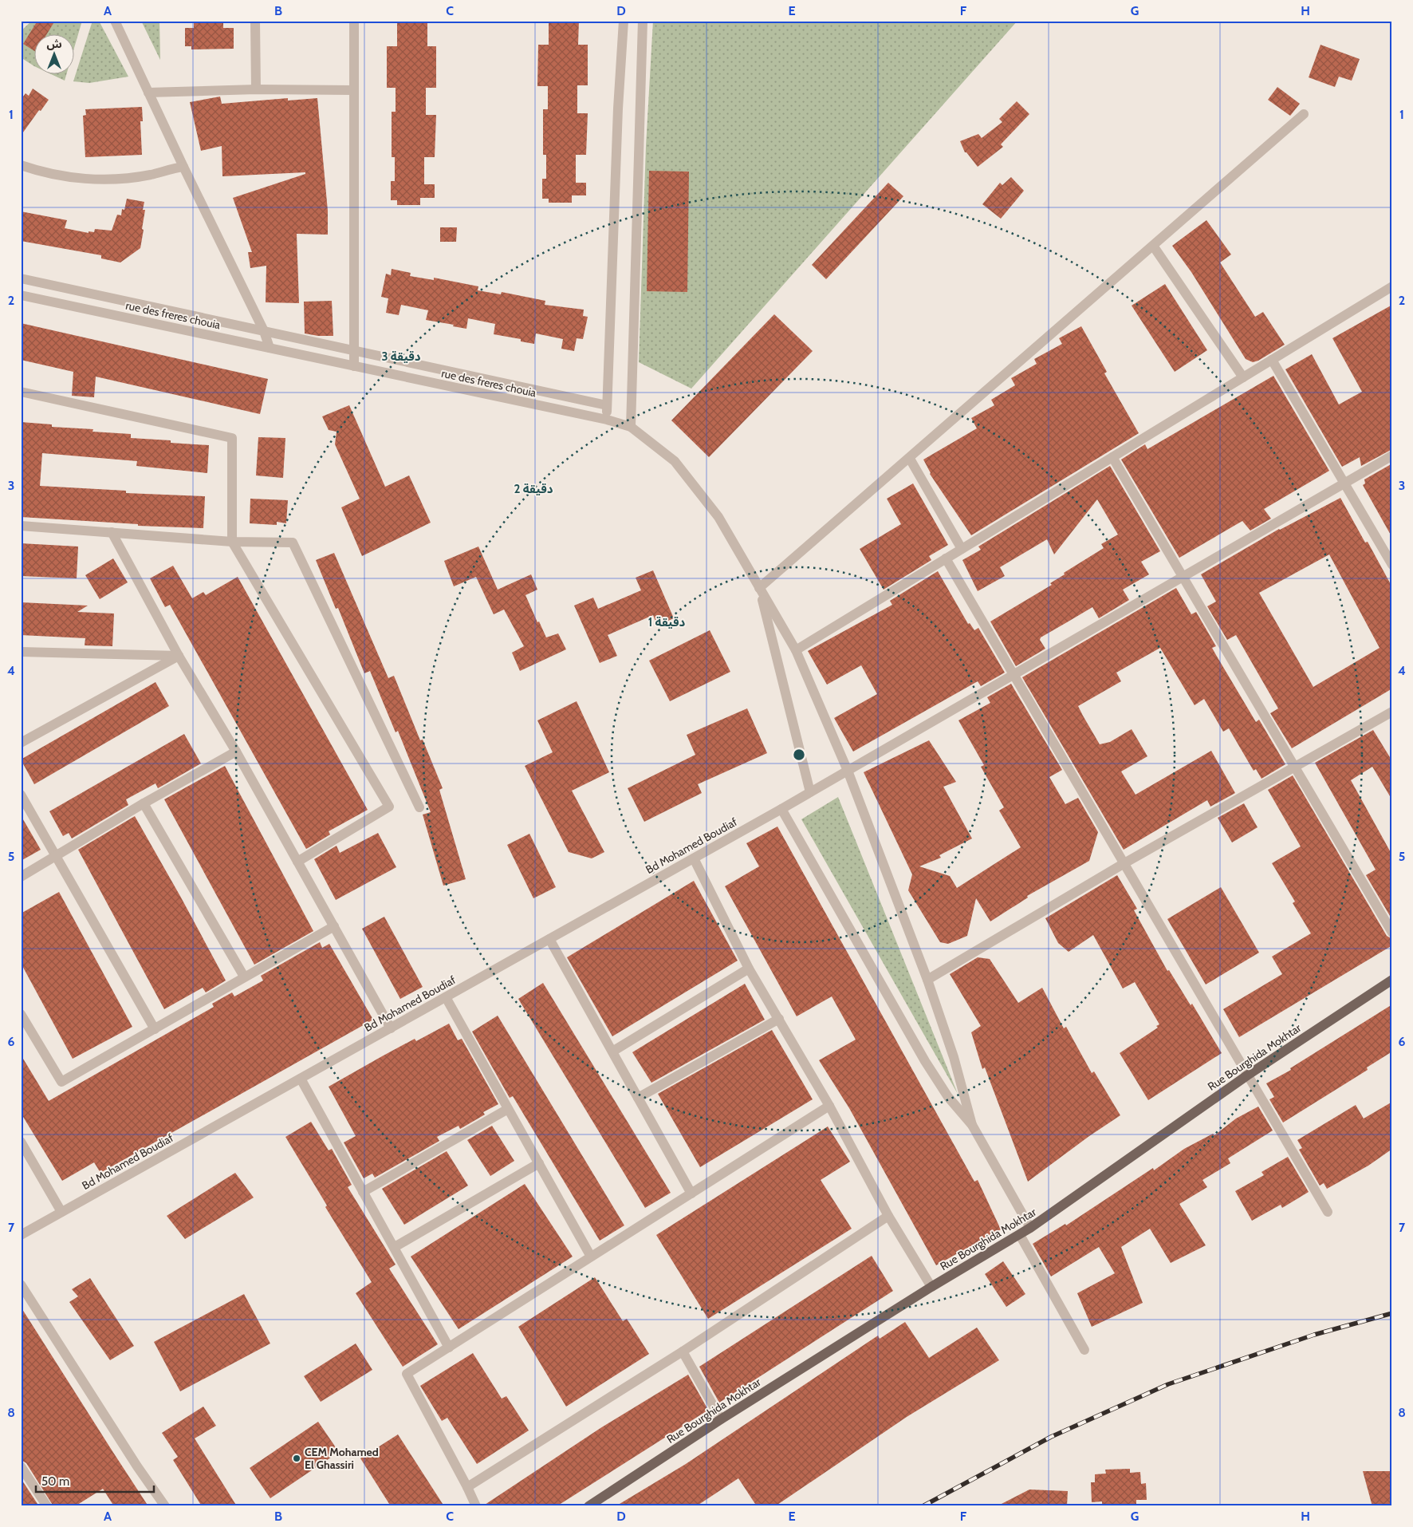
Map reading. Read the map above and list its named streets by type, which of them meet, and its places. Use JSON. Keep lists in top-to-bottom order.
{
  "streets": {
    "main road": ["Rue Bourghida Mokhtar"],
    "street": ["rue des freres chouia", "Bd Mohamed Boudiaf"]
  },
  "places": ["CEM Mohamed El Ghassiri"],
  "scale_bar": "50 m",
  "north": "top",
  "grid": {
    "columns": [
      "A",
      "B",
      "C",
      "D",
      "E",
      "F",
      "G",
      "H"
    ],
    "rows": [
      "1",
      "2",
      "3",
      "4",
      "5",
      "6",
      "7",
      "8"
    ]
  },
  "rings": ["3 دقيقة", "2 دقيقة", "1 دقيقة"]
}
